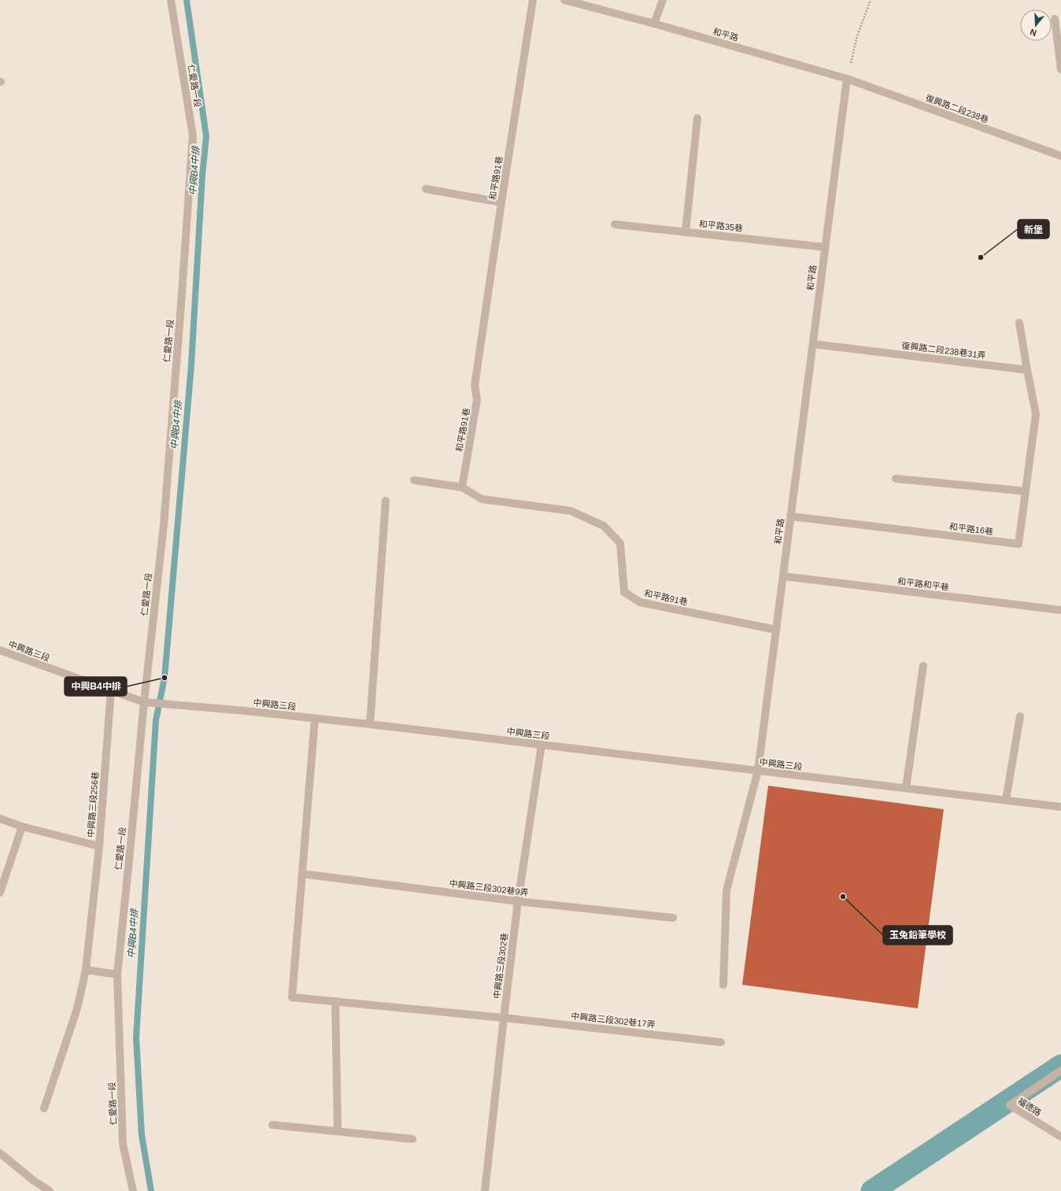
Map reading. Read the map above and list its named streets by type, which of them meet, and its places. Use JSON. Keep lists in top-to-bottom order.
{
  "streets": {
    "street": [
      "和平路",
      "仁愛路一段",
      "復興路二段238巷",
      "和平路91巷",
      "和平路35巷",
      "復興路二段238巷31弄",
      "和平路16巷",
      "和平路和平巷",
      "中興路三段",
      "中興路三段256巷",
      "中興路三段302巷9弄",
      "中興路三段302巷",
      "中興路三段302巷17弄",
      "福德路"
    ]
  },
  "crossings": [
    ["和平路", "復興路二段238巷"],
    ["和平路", "和平路91巷"],
    ["和平路", "和平路35巷"],
    ["和平路", "復興路二段238巷31弄"],
    ["和平路", "和平路16巷"],
    ["和平路", "和平路和平巷"],
    ["和平路", "中興路三段"],
    ["仁愛路一段", "中興路三段"],
    ["復興路二段238巷31弄", "和平路16巷"],
    ["中興路三段", "中興路三段256巷"],
    ["中興路三段", "中興路三段302巷"],
    ["中興路三段302巷9弄", "中興路三段302巷"],
    ["中興路三段302巷9弄", "中興路三段302巷17弄"],
    ["中興路三段302巷", "中興路三段302巷17弄"]
  ],
  "water": ["中興B4中排"],
  "places": ["新堡", "中興B4中排", "玉兔鉛筆學校"],
  "north": "bottom"
}
